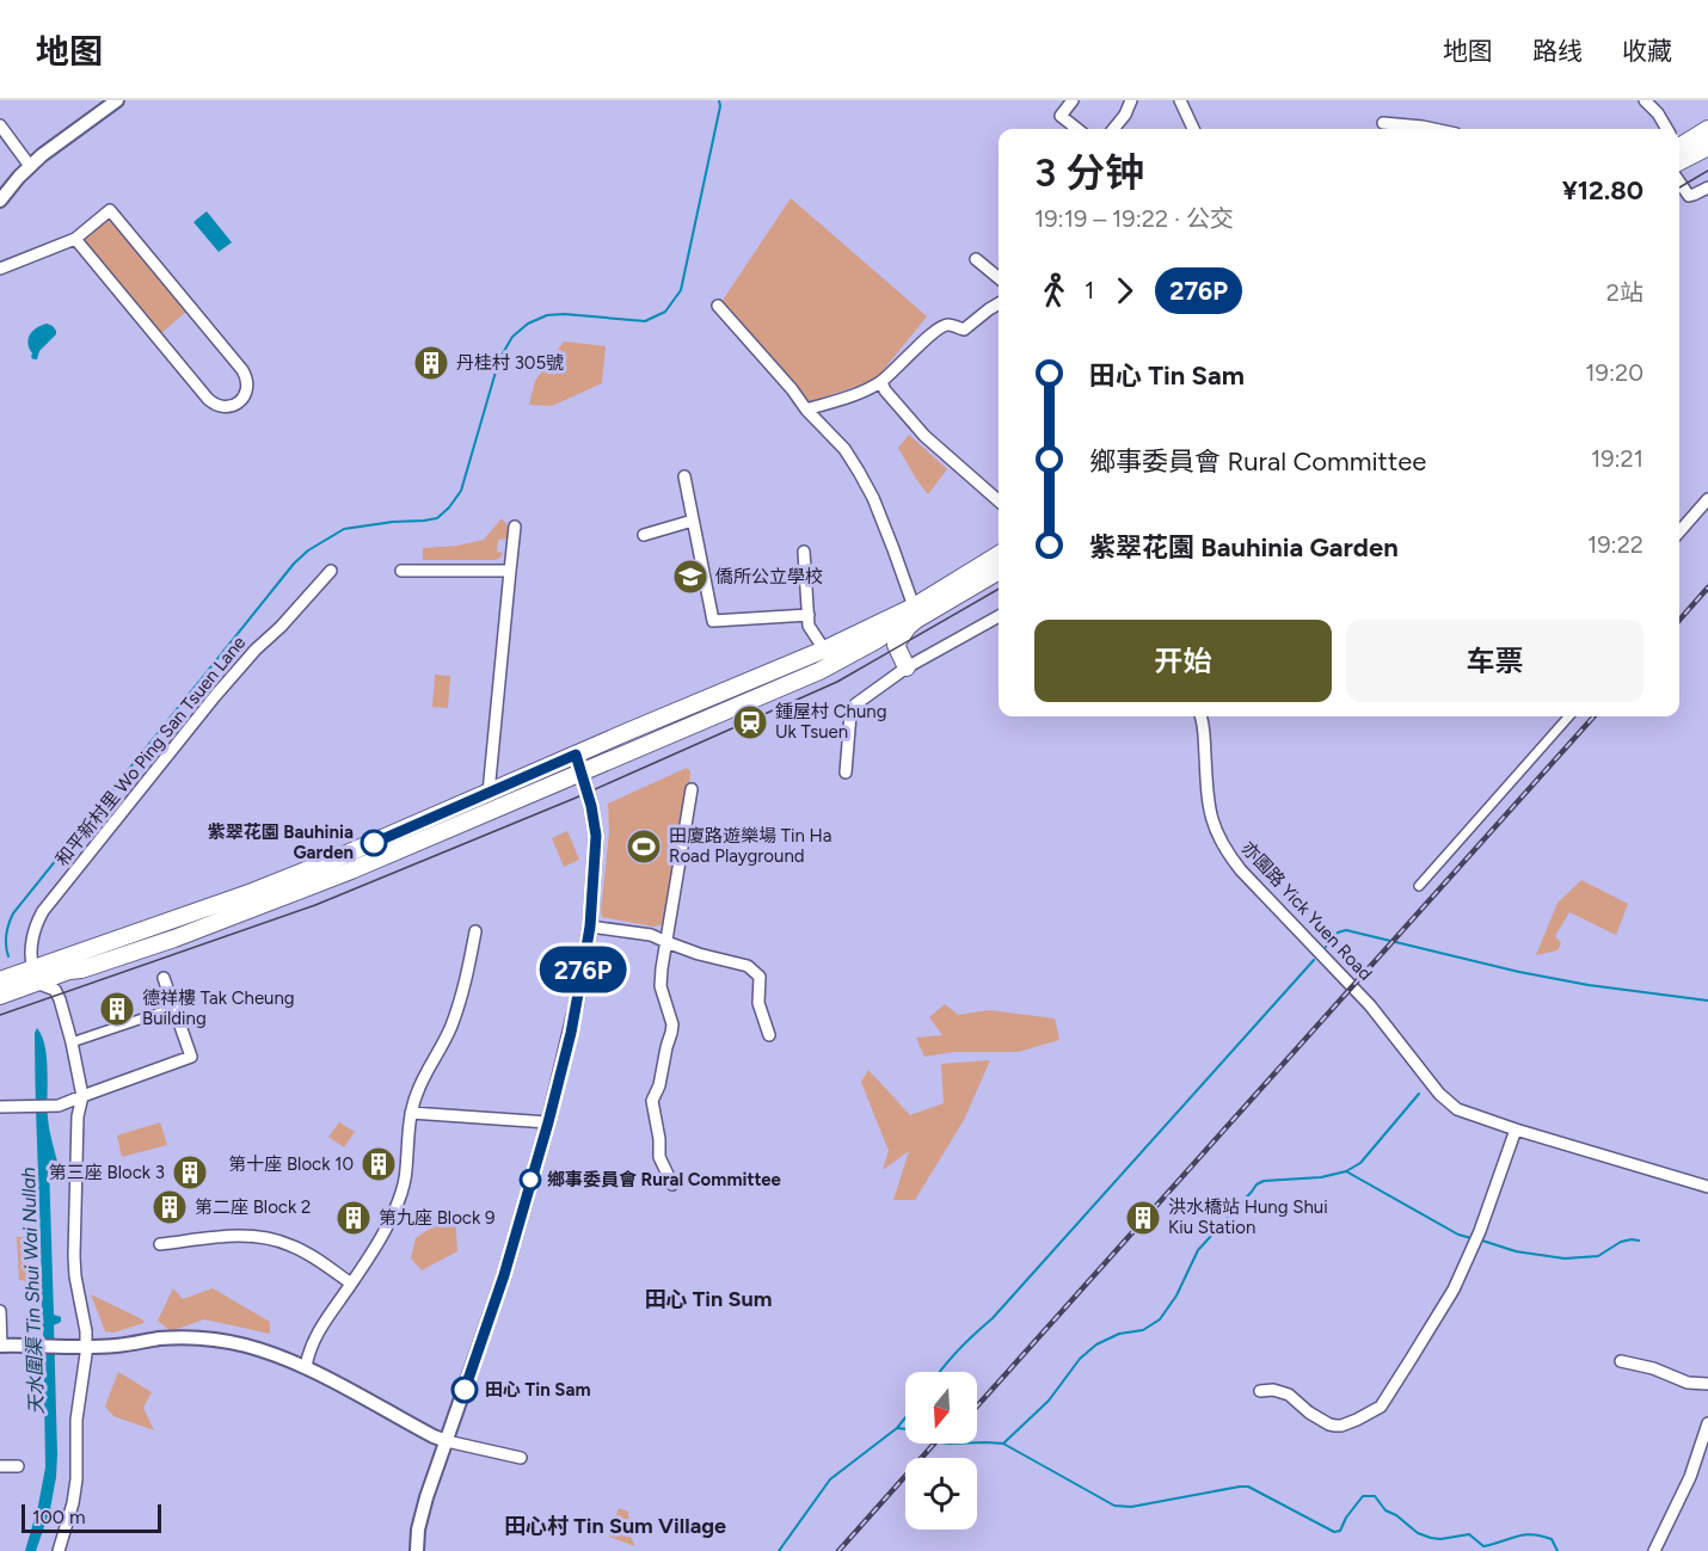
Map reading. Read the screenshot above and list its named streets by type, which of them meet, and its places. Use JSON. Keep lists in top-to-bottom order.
{
  "streets": {
    "street": ["和平新村里 Wo Ping San Tsuen Lane", "亦園路 Yick Yuen Road"]
  },
  "districts": ["田心 Tin Sum", "田心村 Tin Sum Village"],
  "water": ["天水圍渠 Tin Shui Wai Nullah"],
  "places": {
    "building": [
      "丹桂村 305號",
      "德祥樓 Tak Cheung Building",
      "第十座 Block 10",
      "第三座 Block 3",
      "第二座 Block 2",
      "第九座 Block 9",
      "洪水橋站 Hung Shui Kiu Station"
    ],
    "school or university": ["僑所公立學校"],
    "station": ["鍾屋村 Chung Uk Tsuen"],
    "other": ["紫翠花園 Bauhinia Garden", "鄉事委員會 Rural Committee", "田心 Tin Sam"],
    "sports": ["田廈路遊樂場 Tin Ha Road Playground"]
  },
  "lines": ["bus line 276P"],
  "scale_bar": "100 m",
  "north": "bottom",
  "page": {
    "header": "地图",
    "nav": ["地图", "路线", "收藏"],
    "on_map": "276P",
    "heading": ["3 分钟", "19:19 – 19:22 · 公交", "¥12.80"],
    "legs": ["1", "276P", "2站"],
    "list": [
      {
        "name": "田心 Tin Sam",
        "value": "19:20"
      },
      {
        "name": "鄉事委員會 Rural Committee",
        "value": "19:21"
      },
      {
        "name": "紫翠花園 Bauhinia Garden",
        "value": "19:22"
      }
    ],
    "buttons": ["开始", "车票"],
    "scale": "100 m"
  }
}
